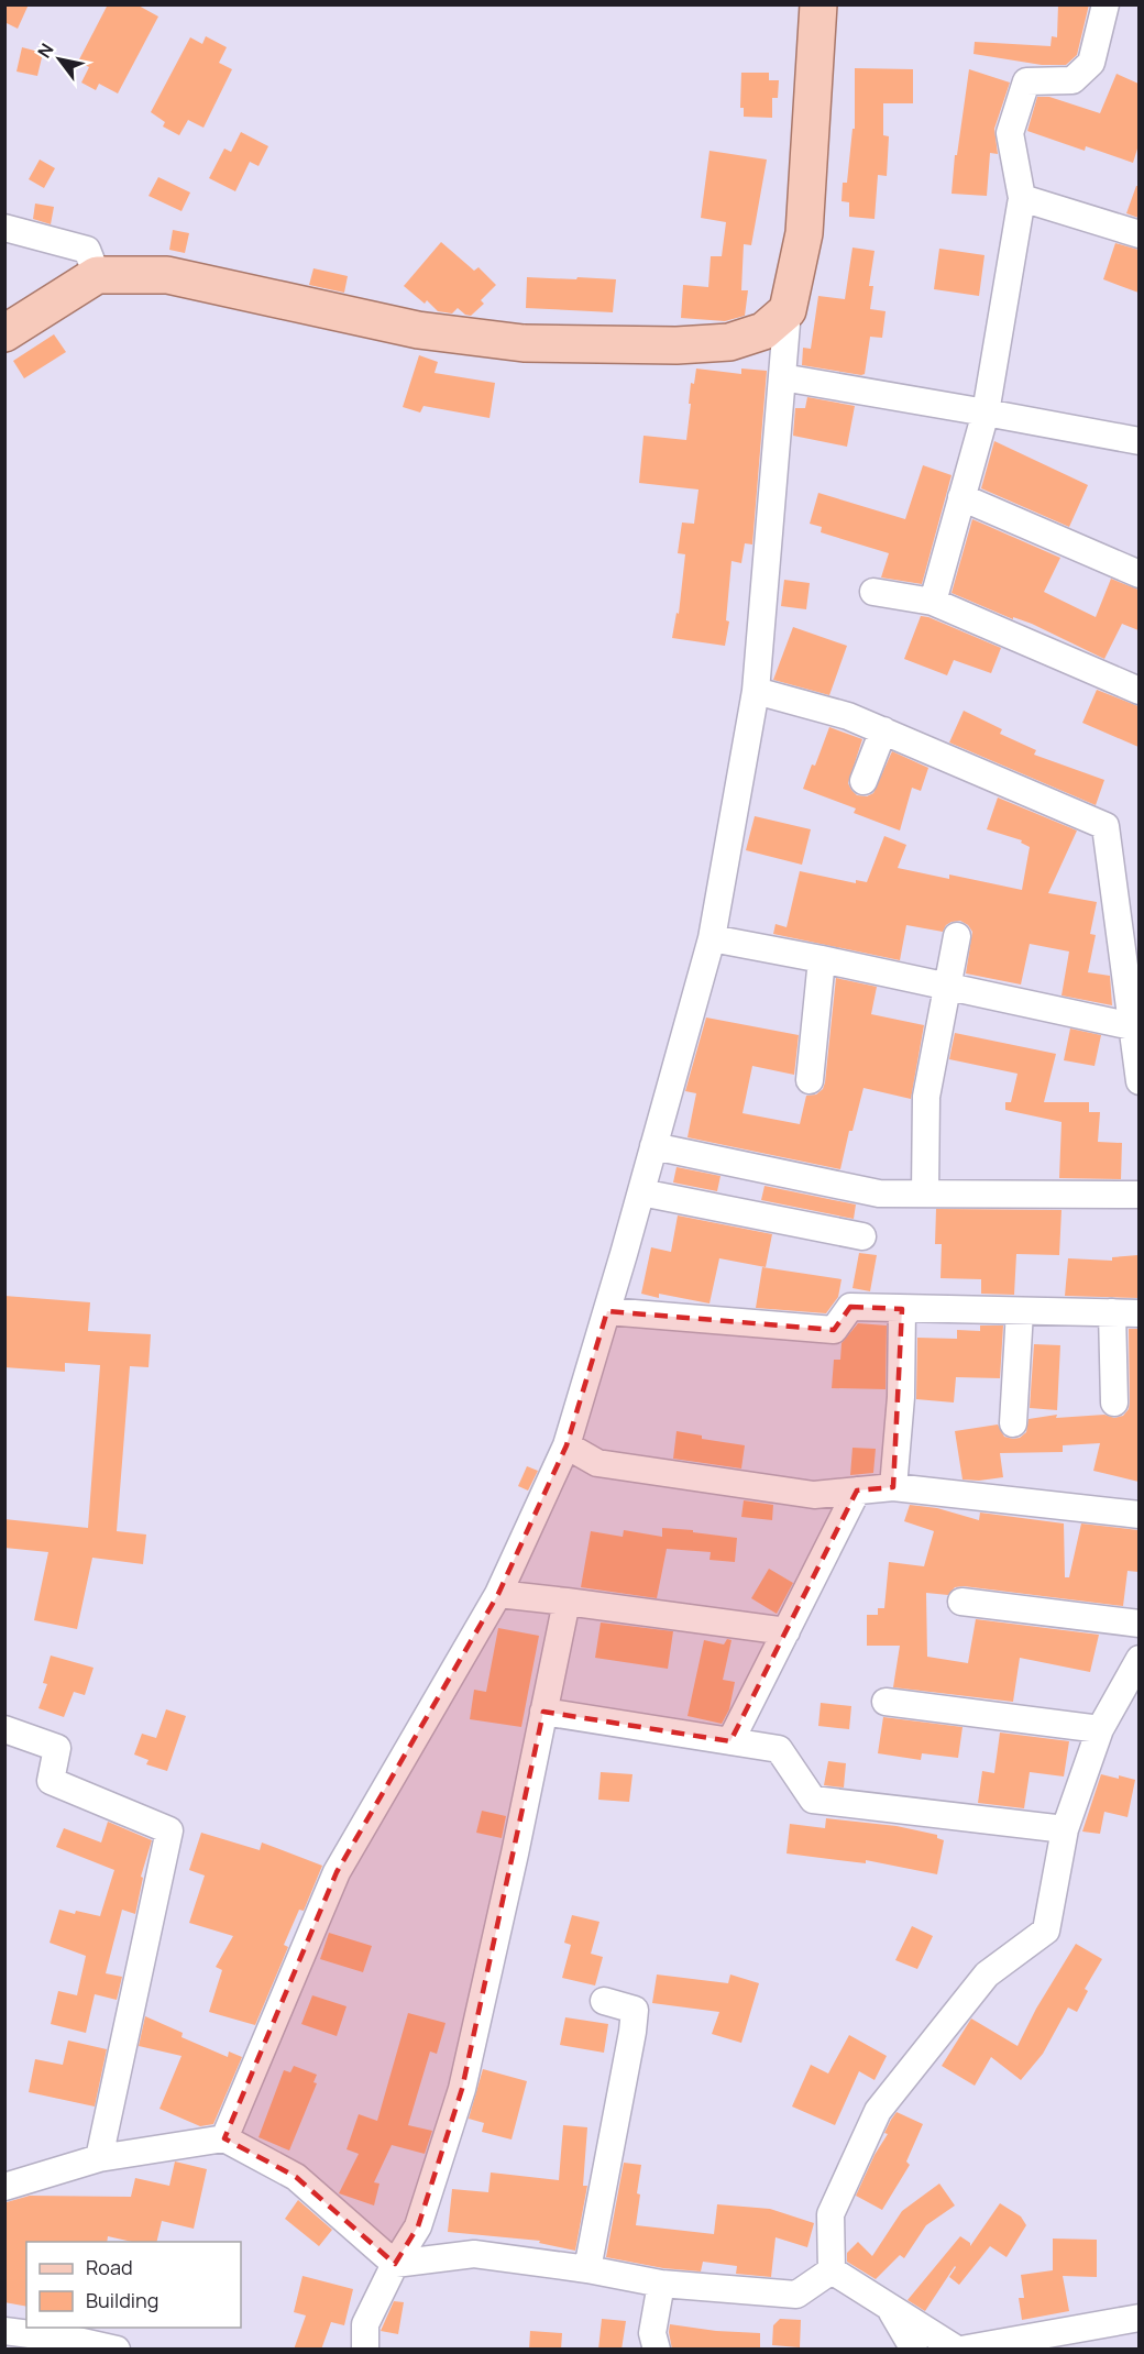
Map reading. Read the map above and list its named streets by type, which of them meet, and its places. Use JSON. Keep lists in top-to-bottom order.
{
  "legend": ["Road", "Building"],
  "north": "top left"
}
